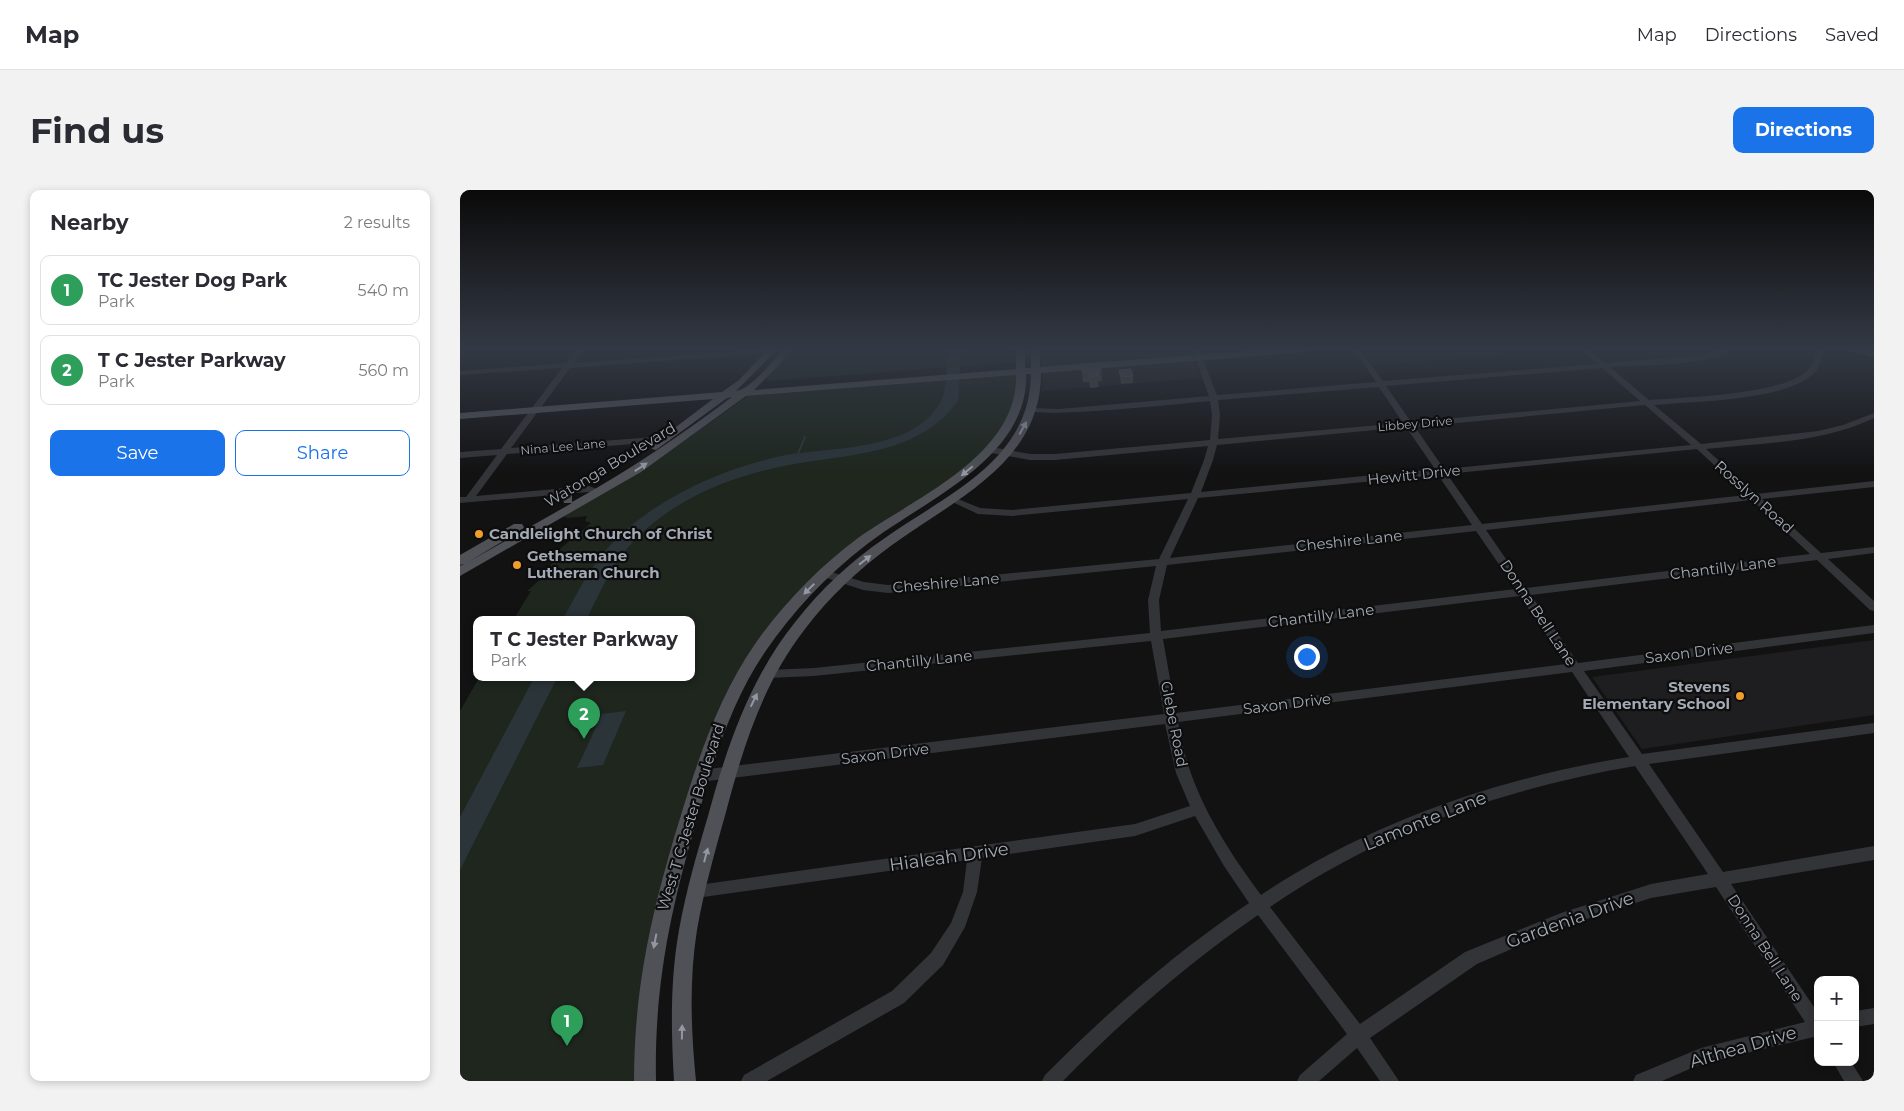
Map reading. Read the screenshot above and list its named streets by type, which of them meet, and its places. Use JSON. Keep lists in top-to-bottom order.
{
  "streets": {
    "main road": ["Watonga Boulevard", "West T C Jester Boulevard"],
    "street": [
      "Libbey Drive",
      "Nina Lee Lane",
      "Hewitt Drive",
      "Rosslyn Road",
      "Cheshire Lane",
      "Chantilly Lane",
      "Donna Bell Lane",
      "Saxon Drive",
      "Glebe Road",
      "Lamonte Lane",
      "Hialeah Drive",
      "Gardenia Drive",
      "Althea Drive"
    ]
  },
  "crossings": [
    ["Libbey Drive", "Rosslyn Road"],
    ["Libbey Drive", "Donna Bell Lane"],
    ["Libbey Drive", "Glebe Road"],
    ["Libbey Drive", "West T C Jester Boulevard"],
    ["Nina Lee Lane", "Watonga Boulevard"],
    ["Hewitt Drive", "Rosslyn Road"],
    ["Hewitt Drive", "Donna Bell Lane"],
    ["Hewitt Drive", "Glebe Road"],
    ["Hewitt Drive", "West T C Jester Boulevard"],
    ["Rosslyn Road", "Cheshire Lane"],
    ["Rosslyn Road", "Chantilly Lane"],
    ["Cheshire Lane", "Donna Bell Lane"],
    ["Cheshire Lane", "Glebe Road"],
    ["Cheshire Lane", "West T C Jester Boulevard"],
    ["Chantilly Lane", "Donna Bell Lane"],
    ["Chantilly Lane", "Glebe Road"],
    ["Chantilly Lane", "West T C Jester Boulevard"],
    ["Donna Bell Lane", "Saxon Drive"],
    ["Donna Bell Lane", "Lamonte Lane"],
    ["Donna Bell Lane", "Gardenia Drive"],
    ["Saxon Drive", "Glebe Road"],
    ["Saxon Drive", "West T C Jester Boulevard"],
    ["Glebe Road", "Lamonte Lane"],
    ["Glebe Road", "Hialeah Drive"],
    ["Glebe Road", "Gardenia Drive"],
    ["West T C Jester Boulevard", "Hialeah Drive"]
  ],
  "places": ["Candlelight Church of Christ", "Gethsemane Lutheran Church", "Stevens Elementary School"],
  "page": {
    "header": "Map",
    "nav": ["Map", "Directions", "Saved"],
    "buttons": [
      "Directions",
      ["Save", "Share"]
    ],
    "title": "Find us",
    "heading": ["Nearby", "2 results"],
    "list": [
      {
        "mark": "1",
        "name": "TC Jester Dog Park",
        "note": "Park",
        "value": "540 m"
      },
      {
        "mark": "2",
        "name": "T C Jester Parkway",
        "note": "Park",
        "value": "560 m"
      }
    ],
    "popup": ["T C Jester Parkway", "Park"],
    "pins": ["2", "1"],
    "map_buttons": ["+", "−"]
  }
}
